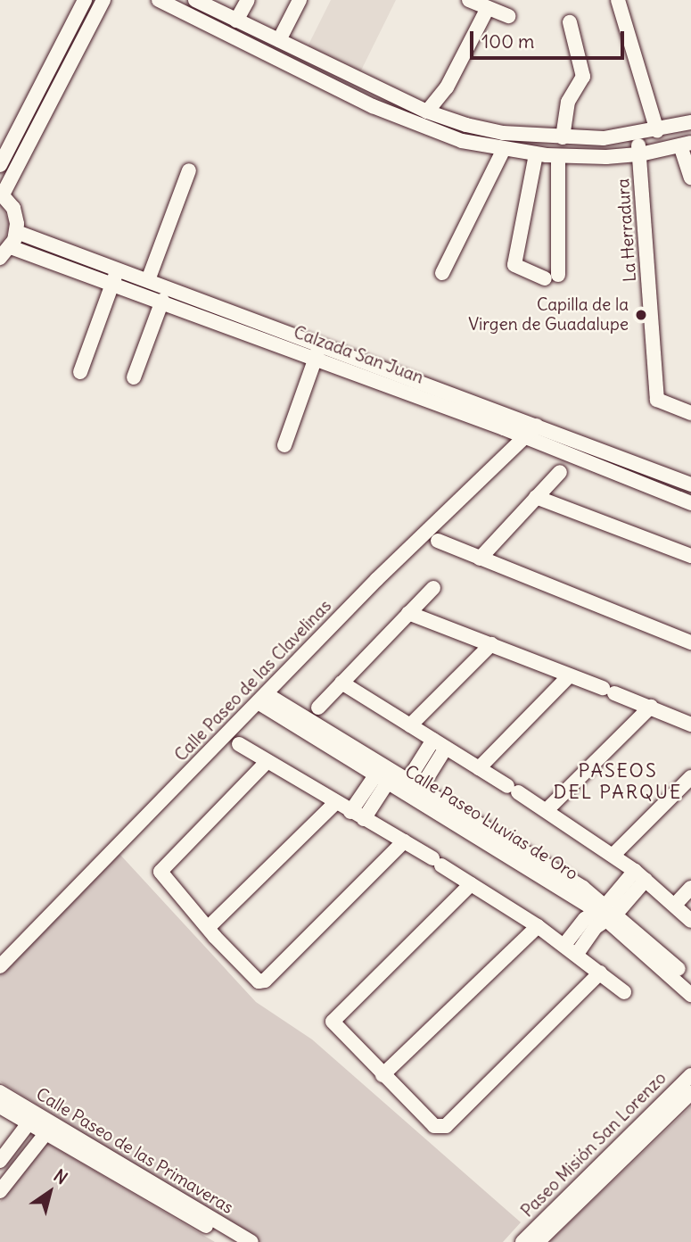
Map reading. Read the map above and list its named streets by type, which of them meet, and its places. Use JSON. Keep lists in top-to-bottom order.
{
  "streets": {
    "street": [
      "La Herradura",
      "Calzada San Juan",
      "Calle Paseo de las Clavelinas",
      "Calle Paseo Lluvias de Oro",
      "Paseo Misión San Lorenzo",
      "Calle Paseo de las Primaveras"
    ]
  },
  "crossings": [
    ["Calzada San Juan", "Calle Paseo de las Clavelinas"],
    ["Calle Paseo de las Clavelinas", "Calle Paseo Lluvias de Oro"]
  ],
  "districts": ["PASEOS DEL PARQUE"],
  "places": ["Capilla de la Virgen de Guadalupe"],
  "scale_bar": "100 m",
  "north": "top right"
}
